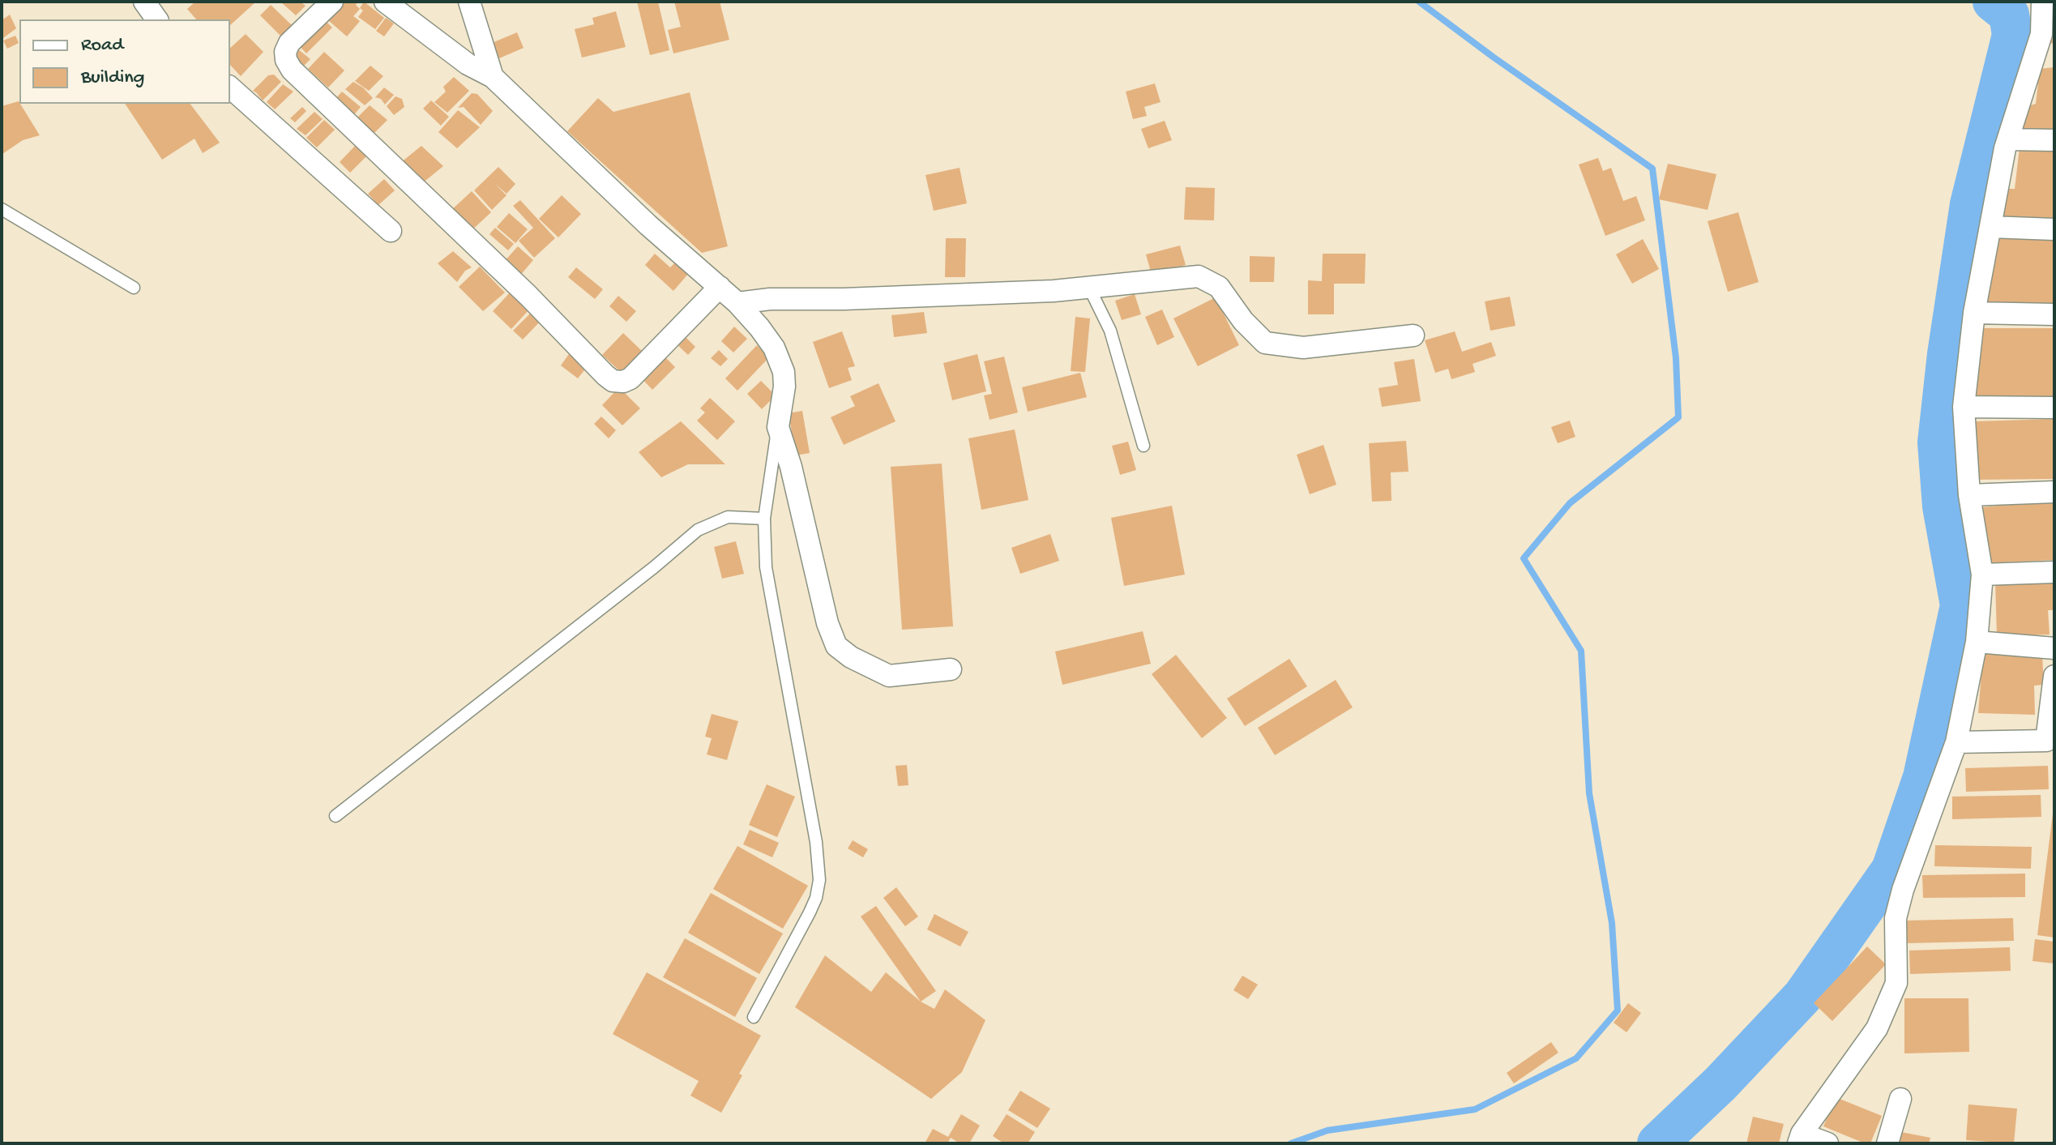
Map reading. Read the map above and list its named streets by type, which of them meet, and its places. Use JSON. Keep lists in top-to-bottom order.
{
  "legend": ["Road", "Building"]
}
